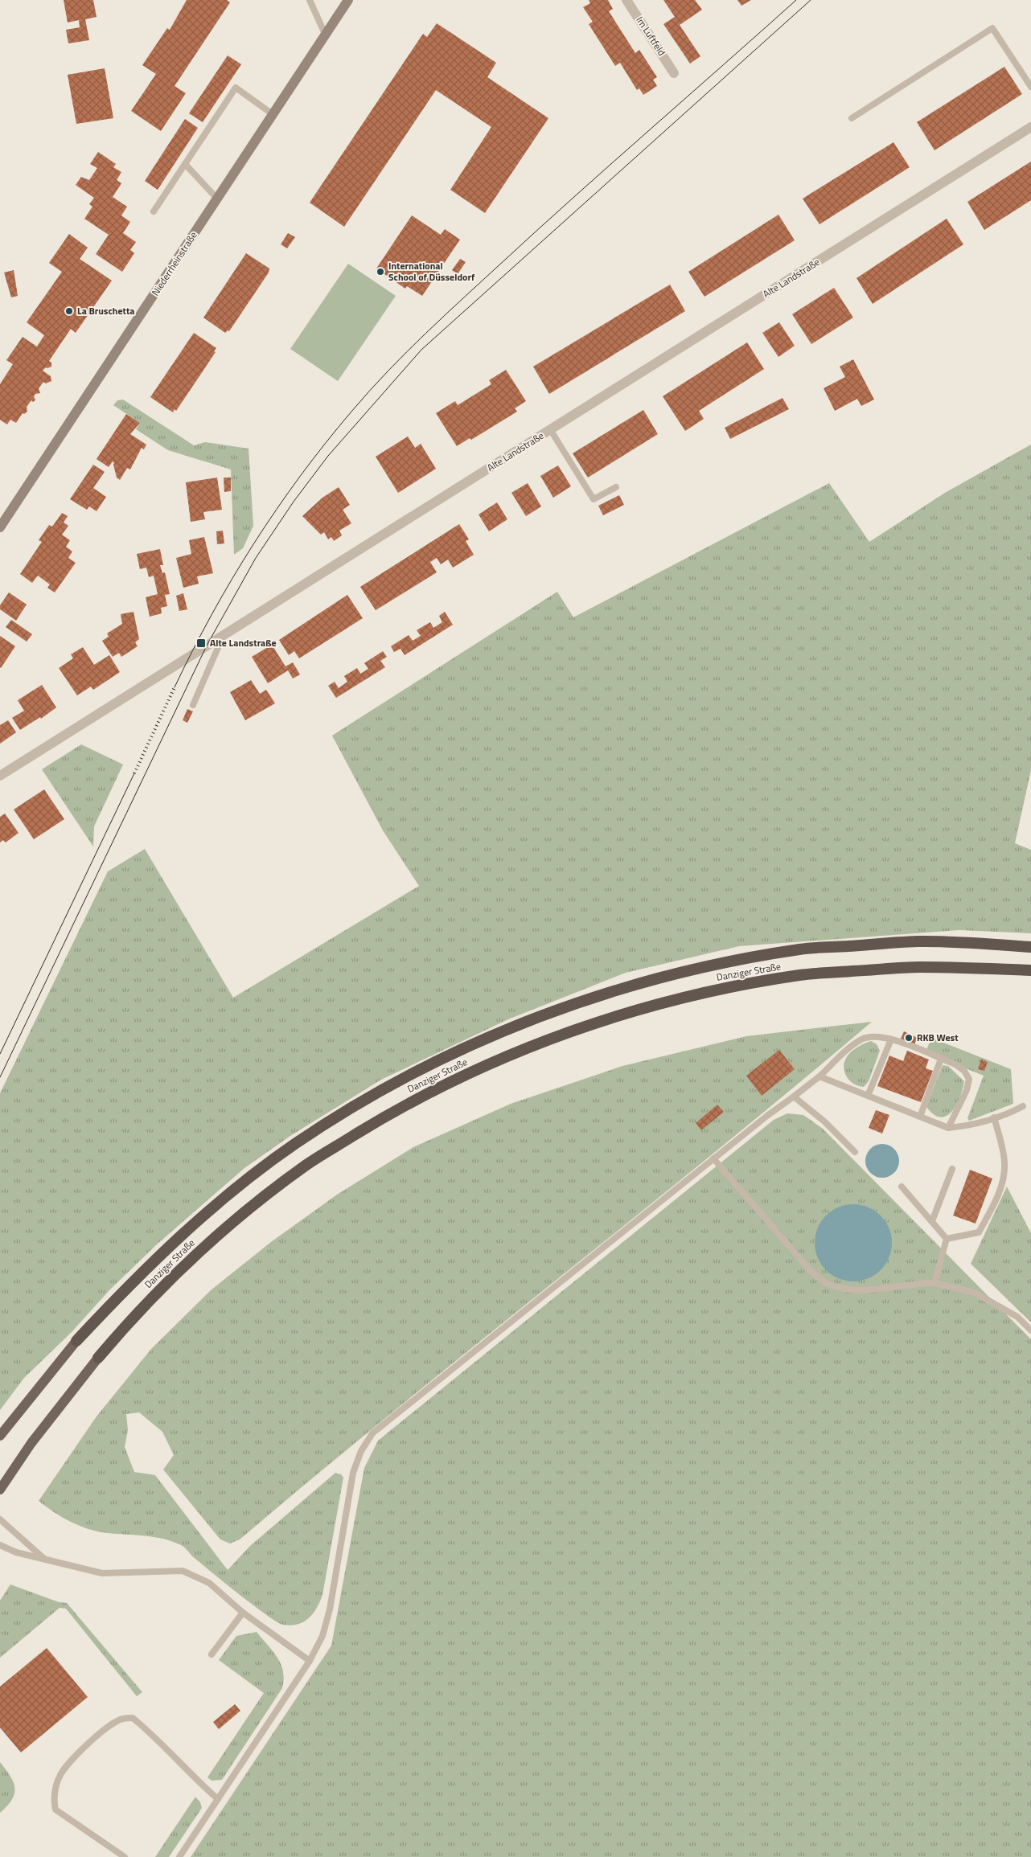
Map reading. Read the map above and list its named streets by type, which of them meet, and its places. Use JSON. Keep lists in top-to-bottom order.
{
  "streets": {
    "highway": ["Danziger Straße"],
    "main road": ["Niederrheinstraße"],
    "street": ["Im Luftfeld", "Alte Landstraße"]
  },
  "places": {
    "other": ["International School of Düsseldorf", "La Bruschetta", "RKB West"],
    "transit": ["Alte Landstraße"]
  }
}
